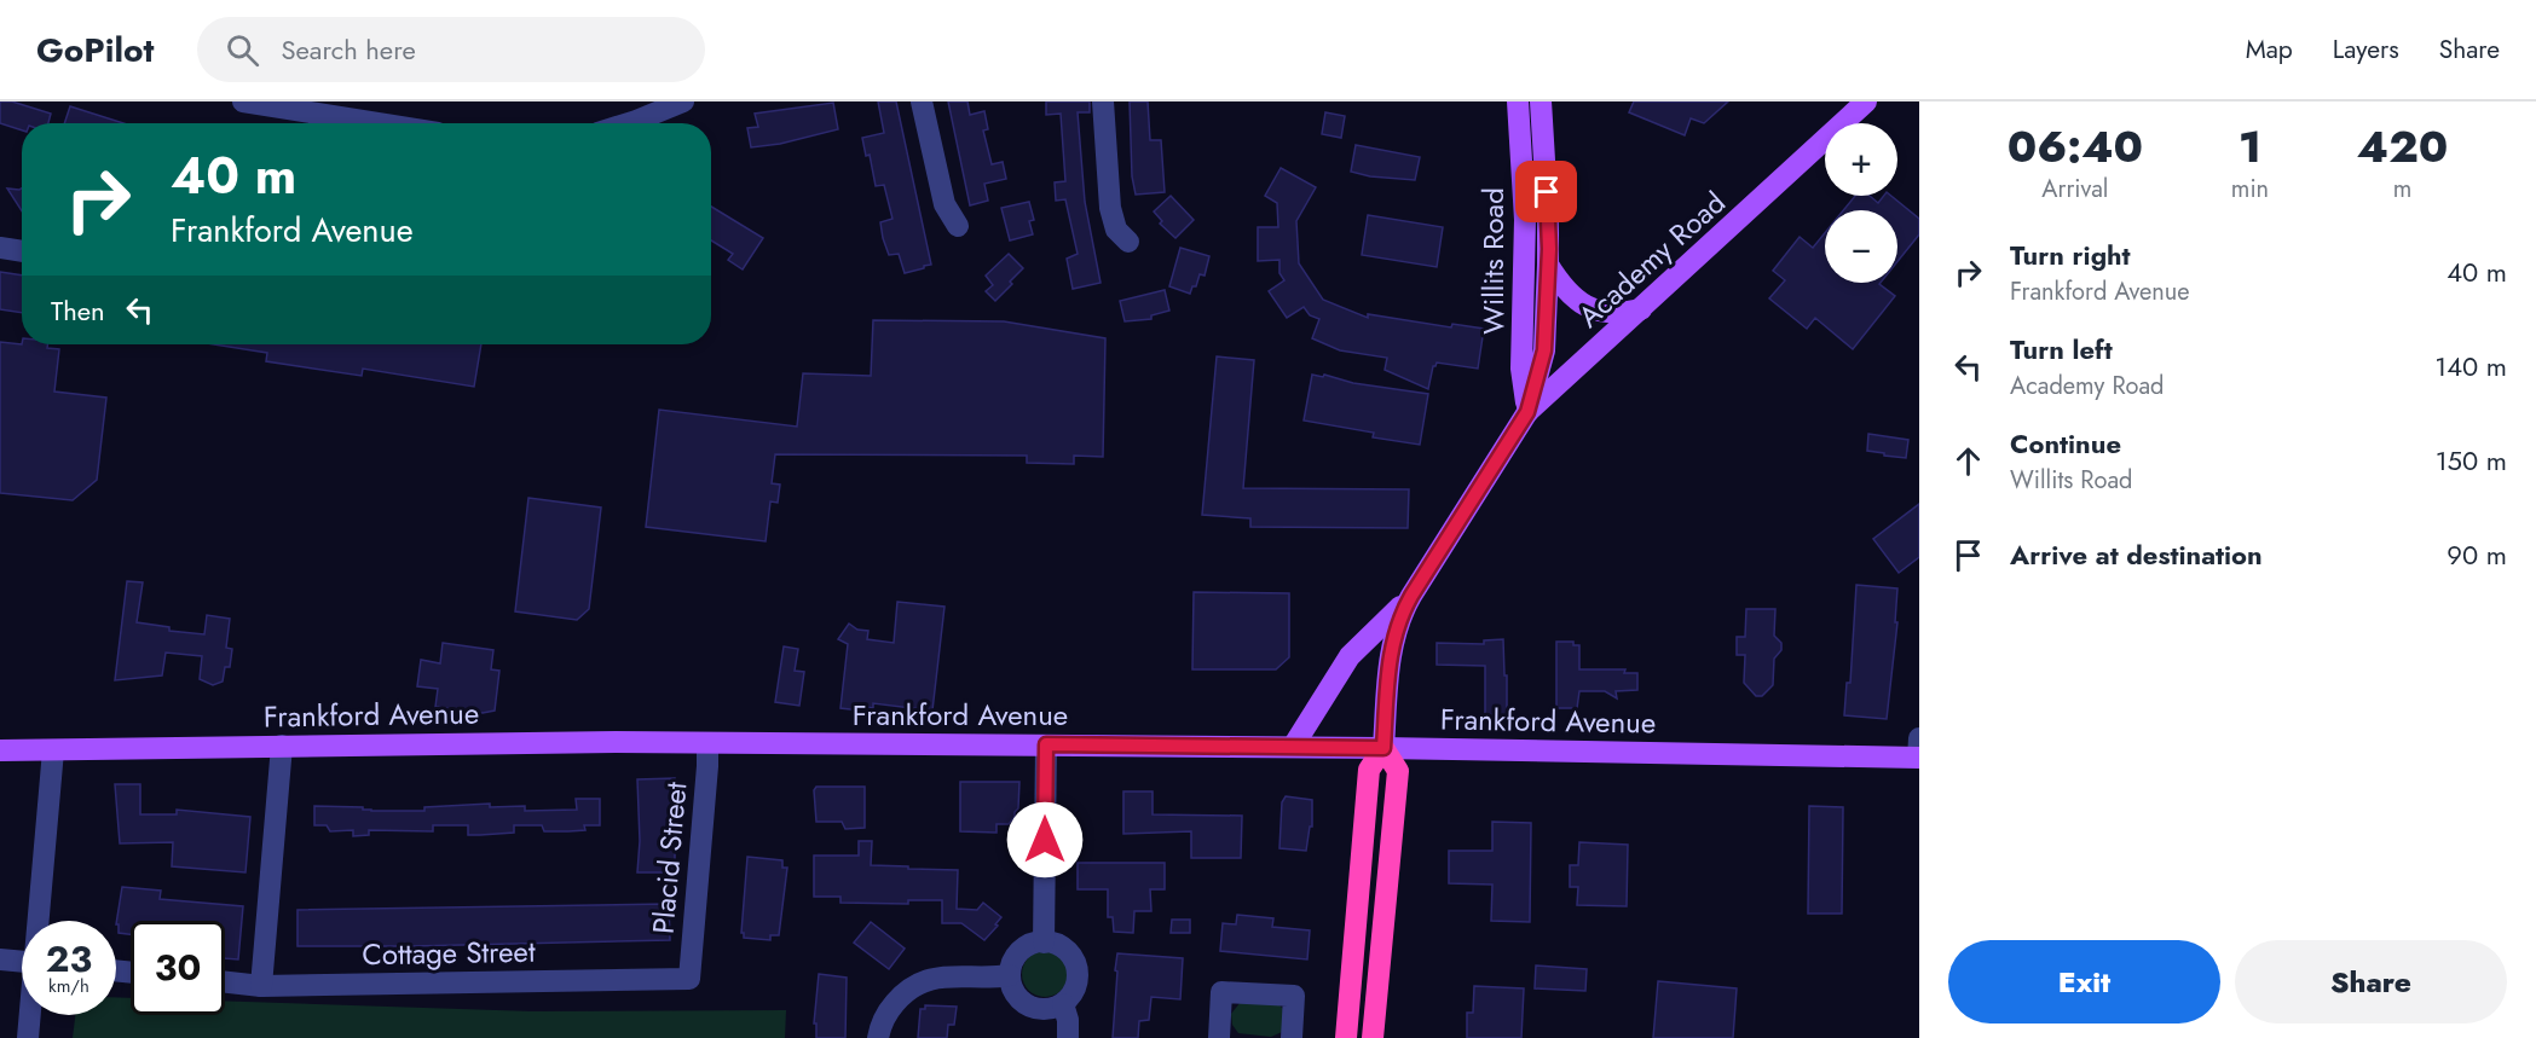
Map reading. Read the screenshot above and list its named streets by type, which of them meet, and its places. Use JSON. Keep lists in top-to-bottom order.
{
  "streets": {
    "main road": ["Academy Road", "Willits Road", "Frankford Avenue"],
    "street": ["Placid Street", "Cottage Street"]
  },
  "crossings": [
    ["Academy Road", "Willits Road"],
    ["Academy Road", "Frankford Avenue"],
    ["Frankford Avenue", "Placid Street"],
    ["Placid Street", "Cottage Street"]
  ],
  "page": {
    "header": "GoPilot",
    "search": "Search here",
    "nav": ["Map", "Layers", "Share"],
    "eta": [
      "06:40",
      "Arrival",
      "1",
      "min",
      "420",
      "m"
    ],
    "map_buttons": ["+", "−"],
    "turn": ["40 m", "Frankford Avenue"],
    "list": [
      {
        "name": "Turn right",
        "note": "Frankford Avenue",
        "value": "40 m"
      },
      {
        "name": "Turn left",
        "note": "Academy Road",
        "value": "140 m"
      },
      {
        "name": "Continue",
        "note": "Willits Road",
        "value": "150 m"
      },
      {
        "name": "Arrive at destination",
        "value": "90 m"
      }
    ],
    "then": "Then",
    "speed": "23 km/h",
    "limit": "30",
    "buttons": ["Exit", "Share"]
  }
}
